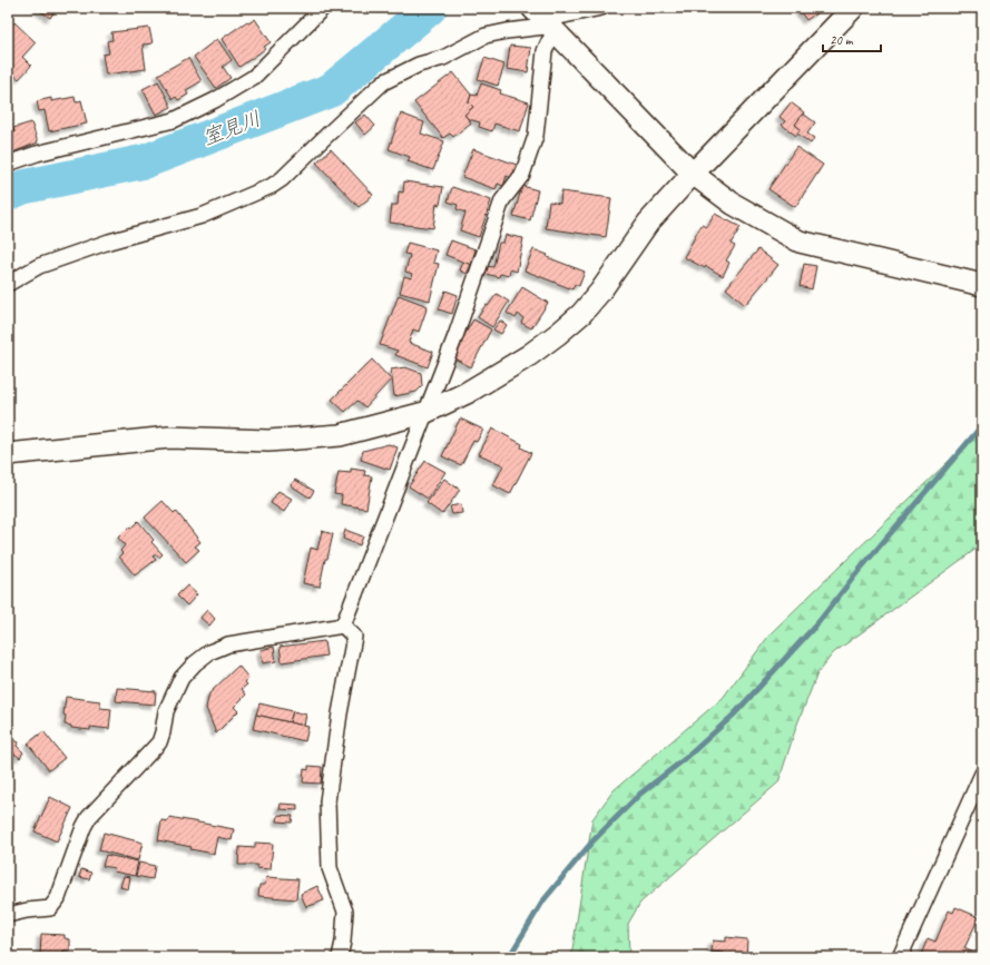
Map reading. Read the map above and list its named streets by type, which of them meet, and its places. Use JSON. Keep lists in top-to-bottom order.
{
  "water": ["室見川"],
  "scale_bar": "20 m"
}
